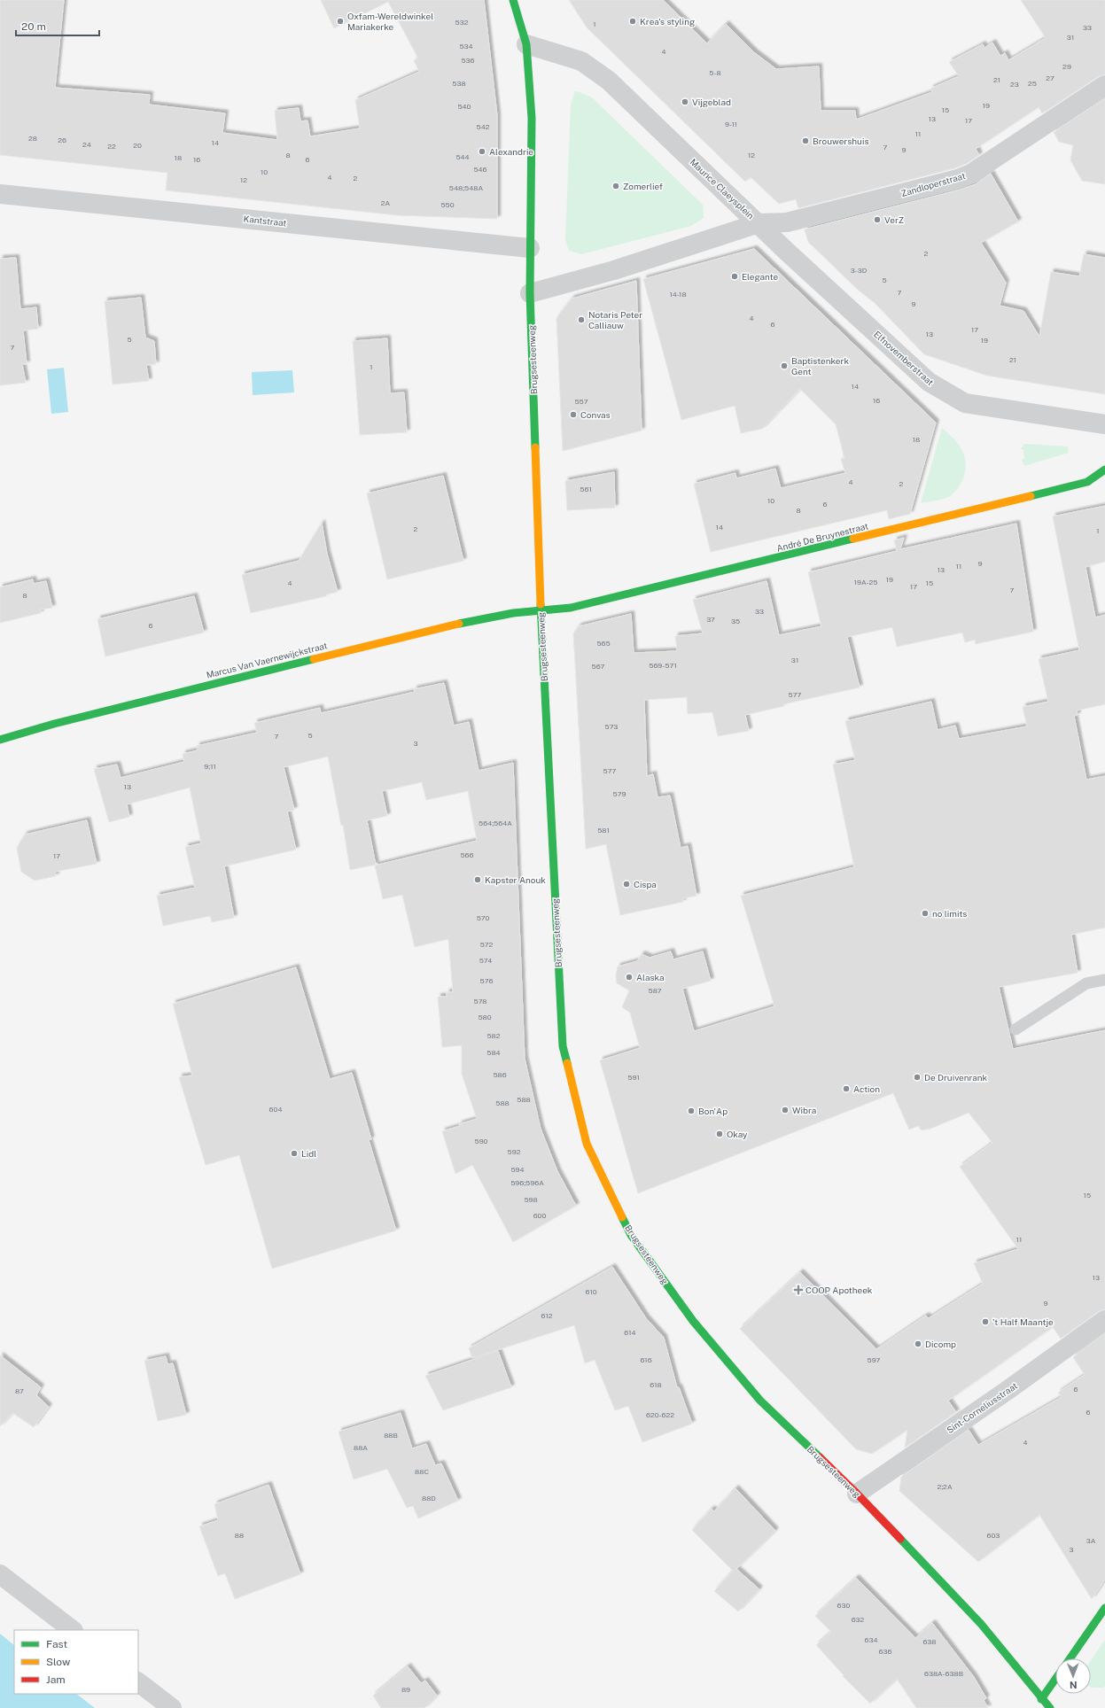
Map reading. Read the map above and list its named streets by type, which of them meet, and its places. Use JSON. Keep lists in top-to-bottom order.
{
  "streets": {
    "street": [
      "Zandloperstraat",
      "Maurice Claeysplein",
      "Kantstraat",
      "Elfnovemberstraat",
      "Brugsesteenweg",
      "André De Bruynestraat",
      "Marcus Van Vaernewijckstraat",
      "Sint-Corneliusstraat"
    ]
  },
  "crossings": [
    ["Zandloperstraat", "Maurice Claeysplein"],
    ["Zandloperstraat", "Elfnovemberstraat"],
    ["Maurice Claeysplein", "Elfnovemberstraat"],
    ["Maurice Claeysplein", "Brugsesteenweg"],
    ["Kantstraat", "Brugsesteenweg"],
    ["Brugsesteenweg", "André De Bruynestraat"],
    ["Brugsesteenweg", "Marcus Van Vaernewijckstraat"],
    ["Brugsesteenweg", "Sint-Corneliusstraat"],
    ["André De Bruynestraat", "Marcus Van Vaernewijckstraat"]
  ],
  "places": {
    "other": [
      "Oxfam-Wereldwinkel Mariakerke",
      "Krea's styling",
      "Vijgeblad",
      "Brouwershuis",
      "Alexandrie",
      "Zomerlief",
      "VerZ",
      "Elegante",
      "Notaris Peter Calliauw",
      "Baptistenkerk Gent",
      "Convas",
      "Kapster Anouk",
      "Cispa",
      "no limits",
      "Alaska",
      "De Druivenrank",
      "Action",
      "Wibra",
      "Bon'Ap",
      "Okay",
      "Lidl",
      "'t Half Maantje",
      "Dicomp"
    ],
    "health": ["COOP Apotheek"]
  },
  "house_numbers": [
    "532",
    "1",
    "33",
    "31",
    "534",
    "4",
    "536",
    "29",
    "5-8",
    "27",
    "21",
    "538",
    "25",
    "23",
    "19",
    "540",
    "15",
    "13",
    "17",
    "9-11",
    "542",
    "11",
    "28",
    "26",
    "14",
    "24",
    "20",
    "22",
    "7",
    "9",
    "8",
    "12",
    "544",
    "18",
    "16",
    "6",
    "546",
    "10",
    "4",
    "2",
    "12",
    "548;548A",
    "2A",
    "550",
    "2",
    "3-3D",
    "5",
    "7",
    "14-18",
    "9",
    "4",
    "6",
    "17",
    "13",
    "5",
    "19",
    "7",
    "21",
    "1",
    "14",
    "16",
    "557",
    "18",
    "4",
    "2",
    "561",
    "10",
    "6",
    "8",
    "14",
    "2",
    "1",
    "9",
    "11",
    "13",
    "19",
    "19A-25",
    "4",
    "15",
    "17",
    "7",
    "8",
    "33",
    "37",
    "35",
    "6",
    "565",
    "31",
    "569-571",
    "567",
    "577",
    "573",
    "5",
    "7",
    "3",
    "9;11",
    "577",
    "13",
    "579",
    "564;564A",
    "581",
    "566",
    "17",
    "570",
    "572",
    "574",
    "576",
    "587",
    "578",
    "580",
    "582",
    "584",
    "586",
    "591",
    "588",
    "588",
    "604",
    "590",
    "592",
    "594",
    "596;596A",
    "15",
    "598",
    "600",
    "11",
    "13",
    "610",
    "9",
    "612",
    "614",
    "616",
    "597",
    "618",
    "6",
    "87",
    "6",
    "620-622",
    "88B",
    "4",
    "88A",
    "88C",
    "2;2A",
    "88D",
    "88",
    "603",
    "3A",
    "3",
    "630",
    "632",
    "634",
    "638",
    "636",
    "638A-638B",
    "89"
  ],
  "legend": ["Fast", "Slow", "Jam"],
  "scale_bar": "20 m",
  "north": "bottom"
}
